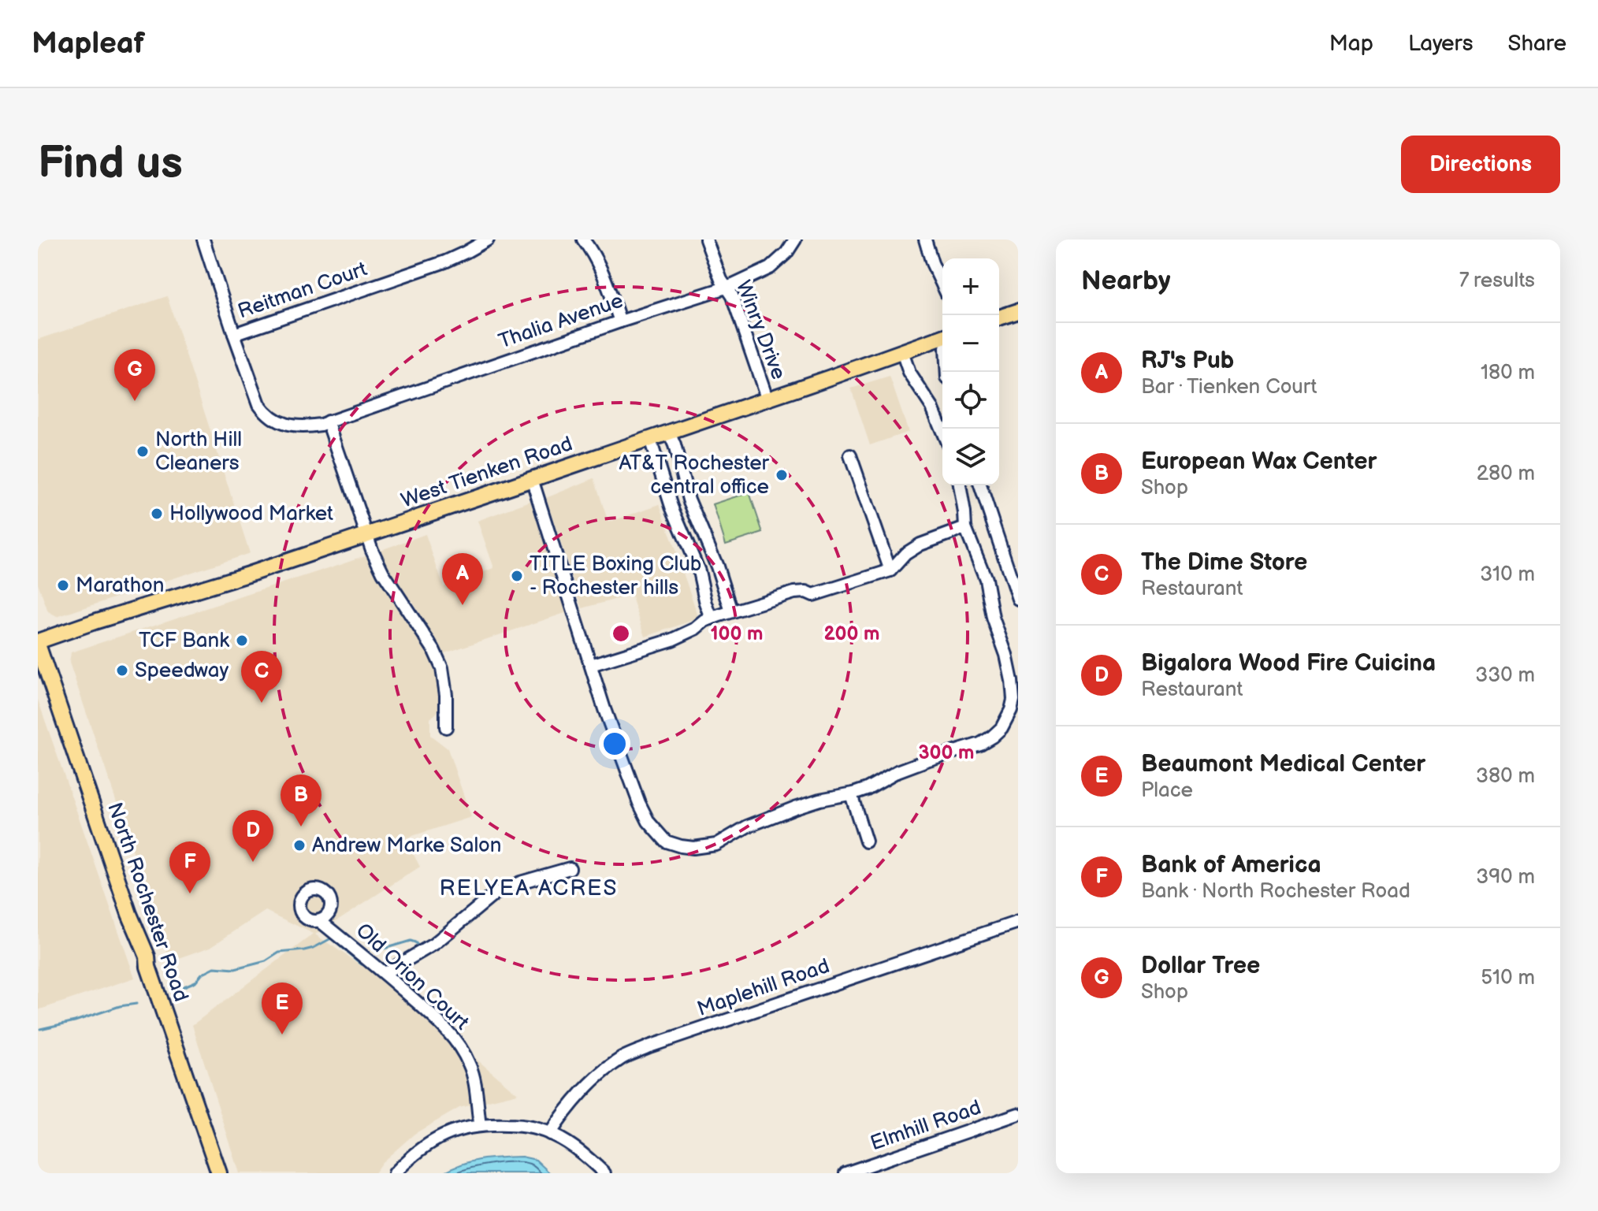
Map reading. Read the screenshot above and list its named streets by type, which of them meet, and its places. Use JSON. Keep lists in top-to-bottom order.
{
  "streets": {
    "main road": ["West Tienken Road", "North Rochester Road"],
    "street": [
      "Reitman Court",
      "Thalia Avenue",
      "Winry Drive",
      "Old Orion Court",
      "Maplehill Road",
      "Elmhill Road"
    ]
  },
  "crossings": [
    ["Reitman Court", "Thalia Avenue"],
    ["Thalia Avenue", "Winry Drive"],
    ["Winry Drive", "West Tienken Road"],
    ["West Tienken Road", "North Rochester Road"]
  ],
  "districts": ["RELYEA ACRES"],
  "places": [
    "North Hill Cleaners",
    "AT&T Rochester central office",
    "Hollywood Market",
    "TITLE Boxing Club - Rochester hills",
    "Marathon",
    "TCF Bank",
    "Speedway",
    "Andrew Marke Salon"
  ],
  "page": {
    "header": "Mapleaf",
    "nav": ["Map", "Layers", "Share"],
    "buttons": "Directions",
    "title": "Find us",
    "heading": ["Nearby", "7 results"],
    "map_buttons": ["+", "−"],
    "list": [
      {
        "mark": "A",
        "name": "RJ's Pub",
        "note": "Bar · Tienken Court",
        "value": "180 m"
      },
      {
        "mark": "B",
        "name": "European Wax Center",
        "note": "Shop",
        "value": "280 m"
      },
      {
        "mark": "C",
        "name": "The Dime Store",
        "note": "Restaurant",
        "value": "310 m"
      },
      {
        "mark": "D",
        "name": "Bigalora Wood Fire Cuicina",
        "note": "Restaurant",
        "value": "330 m"
      },
      {
        "mark": "E",
        "name": "Beaumont Medical Center",
        "note": "Place",
        "value": "380 m"
      },
      {
        "mark": "F",
        "name": "Bank of America",
        "note": "Bank · North Rochester Road",
        "value": "390 m"
      },
      {
        "mark": "G",
        "name": "Dollar Tree",
        "note": "Shop",
        "value": "510 m"
      }
    ],
    "pins": [
      "G",
      "A",
      "C",
      "B",
      "D",
      "F",
      "E"
    ]
  },
  "rings": ["100 m", "200 m", "300 m"]
}
